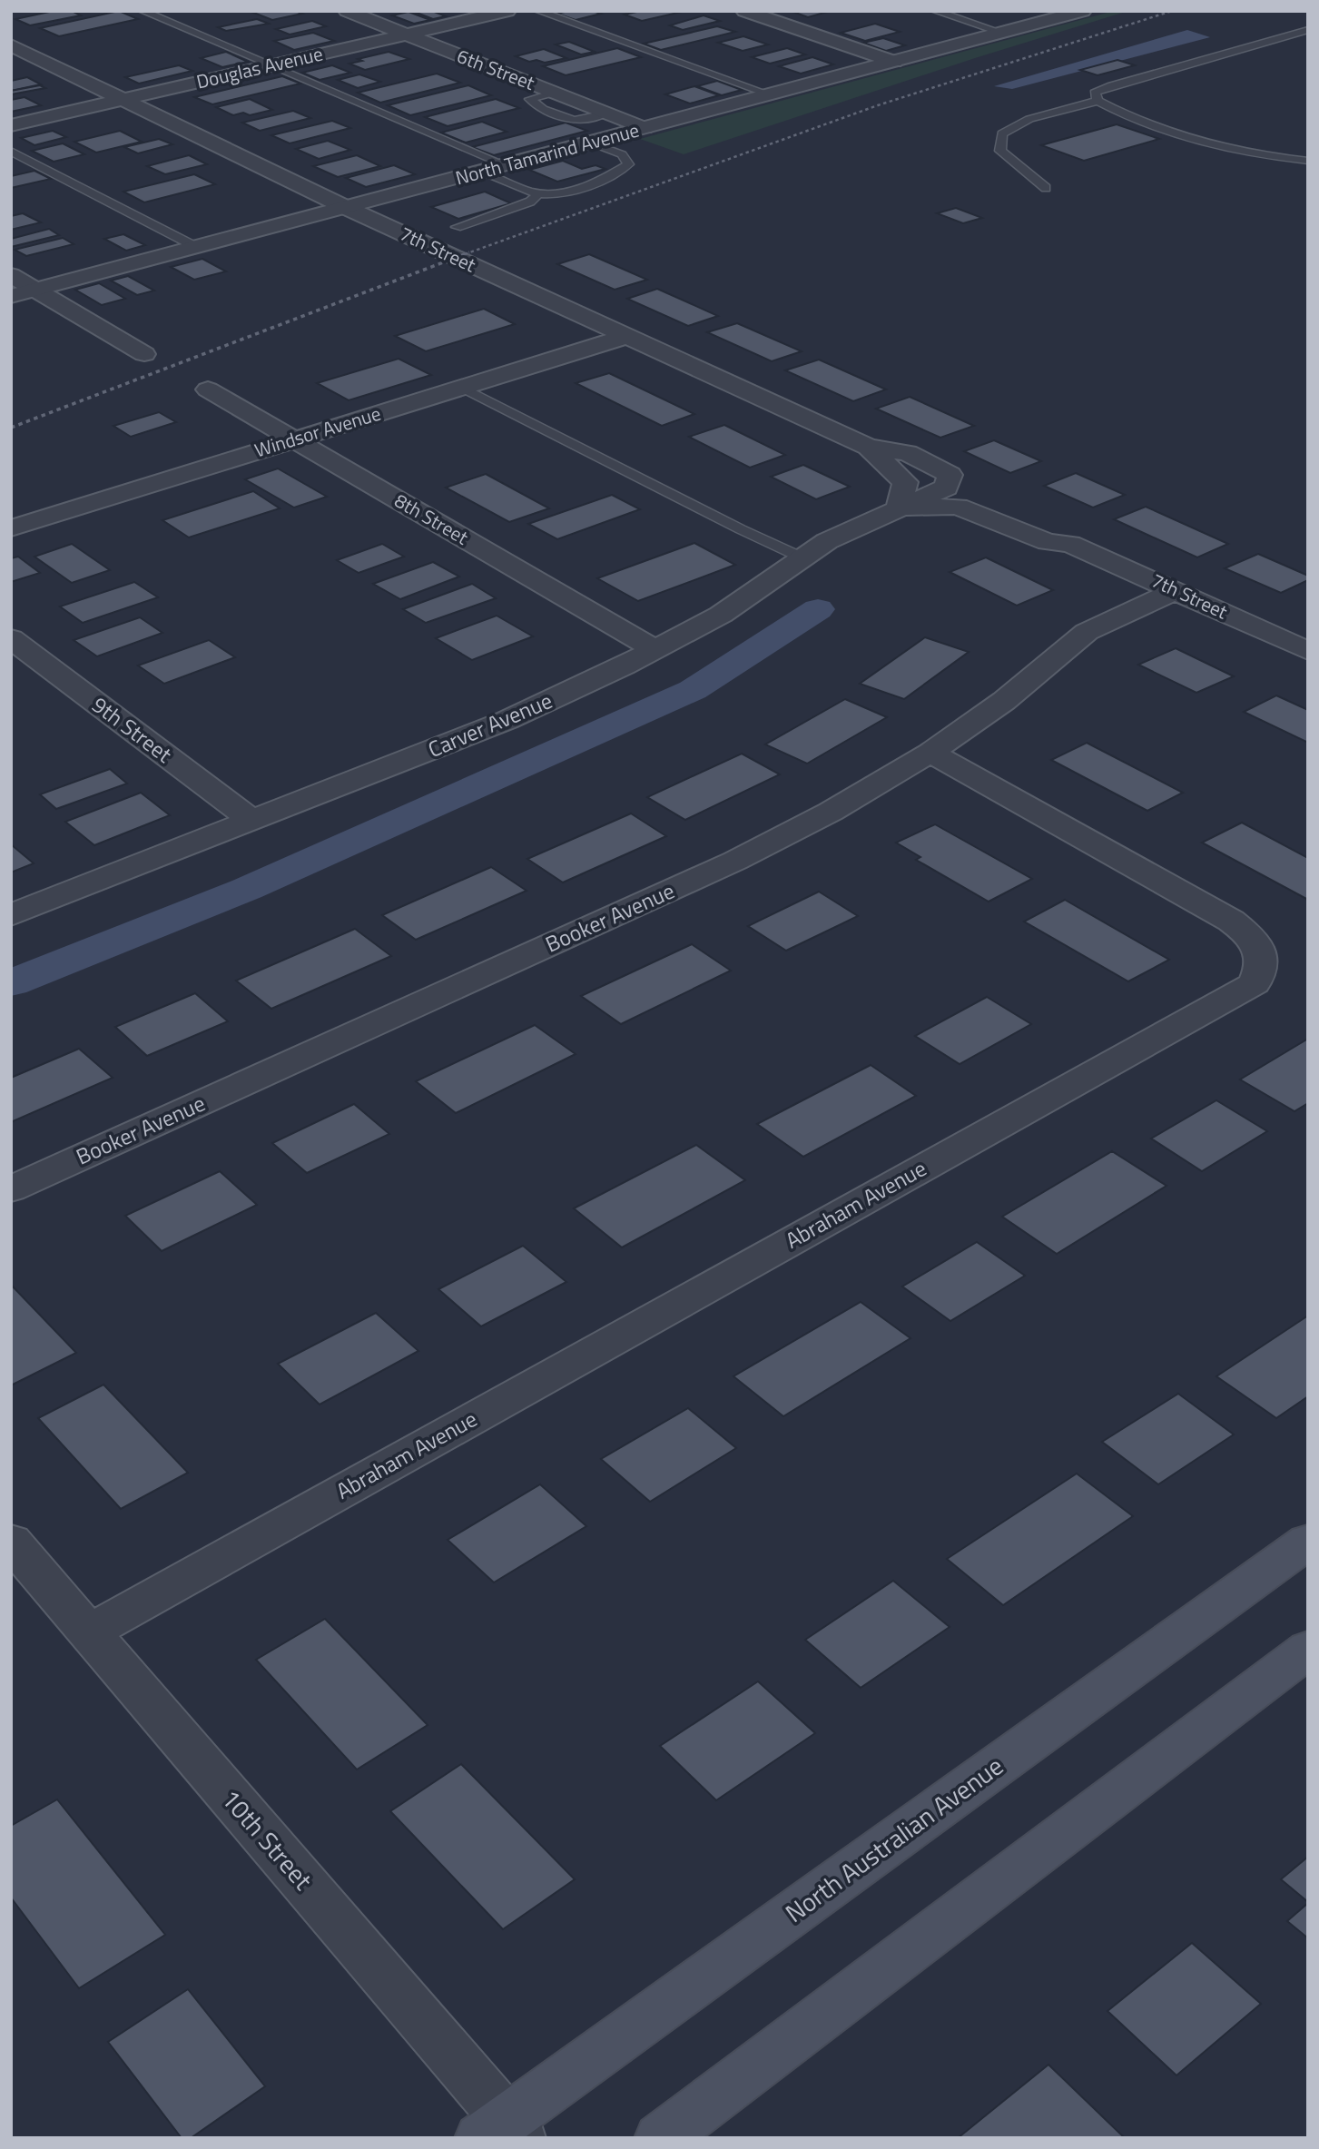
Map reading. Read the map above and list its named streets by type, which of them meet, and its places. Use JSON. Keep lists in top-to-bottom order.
{
  "streets": {
    "main road": ["North Australian Avenue"],
    "street": [
      "Douglas Avenue",
      "6th Street",
      "North Tamarind Avenue",
      "7th Street",
      "Windsor Avenue",
      "8th Street",
      "Carver Avenue",
      "9th Street",
      "Booker Avenue",
      "Abraham Avenue",
      "10th Street"
    ]
  },
  "crossings": [
    ["Douglas Avenue", "6th Street"],
    ["Douglas Avenue", "7th Street"],
    ["6th Street", "North Tamarind Avenue"],
    ["North Tamarind Avenue", "7th Street"],
    ["7th Street", "Windsor Avenue"],
    ["7th Street", "Carver Avenue"],
    ["7th Street", "Booker Avenue"],
    ["Windsor Avenue", "8th Street"],
    ["8th Street", "Carver Avenue"],
    ["Carver Avenue", "9th Street"],
    ["Booker Avenue", "Abraham Avenue"],
    ["Abraham Avenue", "10th Street"],
    ["10th Street", "North Australian Avenue"]
  ]
}
